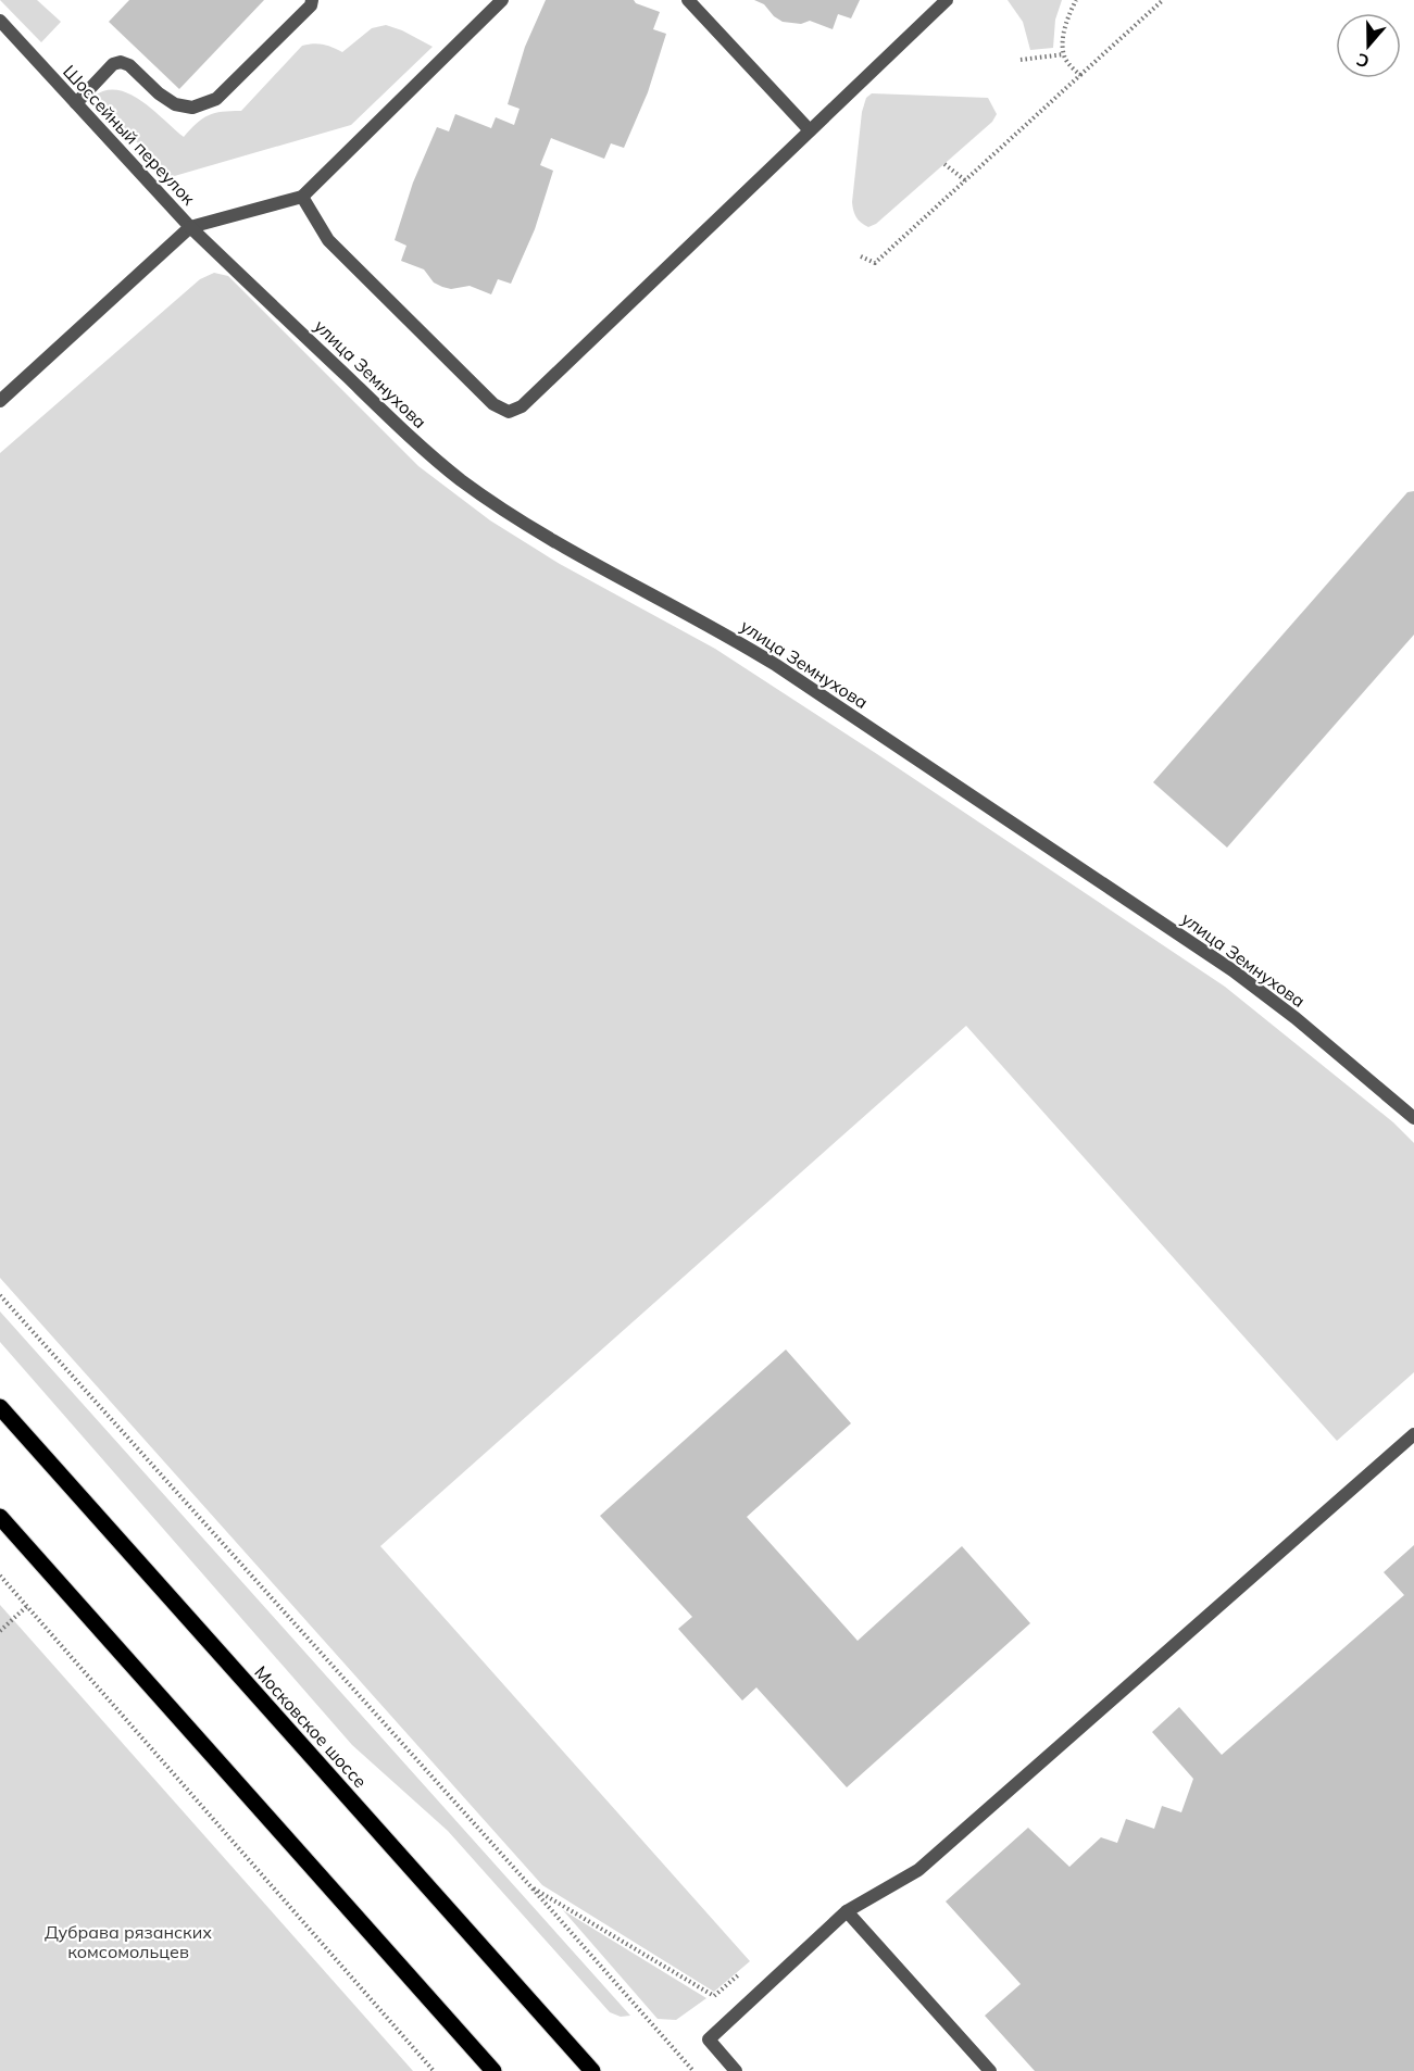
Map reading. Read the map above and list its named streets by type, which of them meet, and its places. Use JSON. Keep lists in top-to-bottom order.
{
  "streets": {
    "main road": ["Московское шоссе"],
    "street": ["Шоссейный переулок", "улица Земнухова"]
  },
  "crossings": [
    ["Шоссейный переулок", "улица Земнухова"]
  ],
  "parks": ["Дубрава рязанских комсомольцев"],
  "north": "bottom"
}
